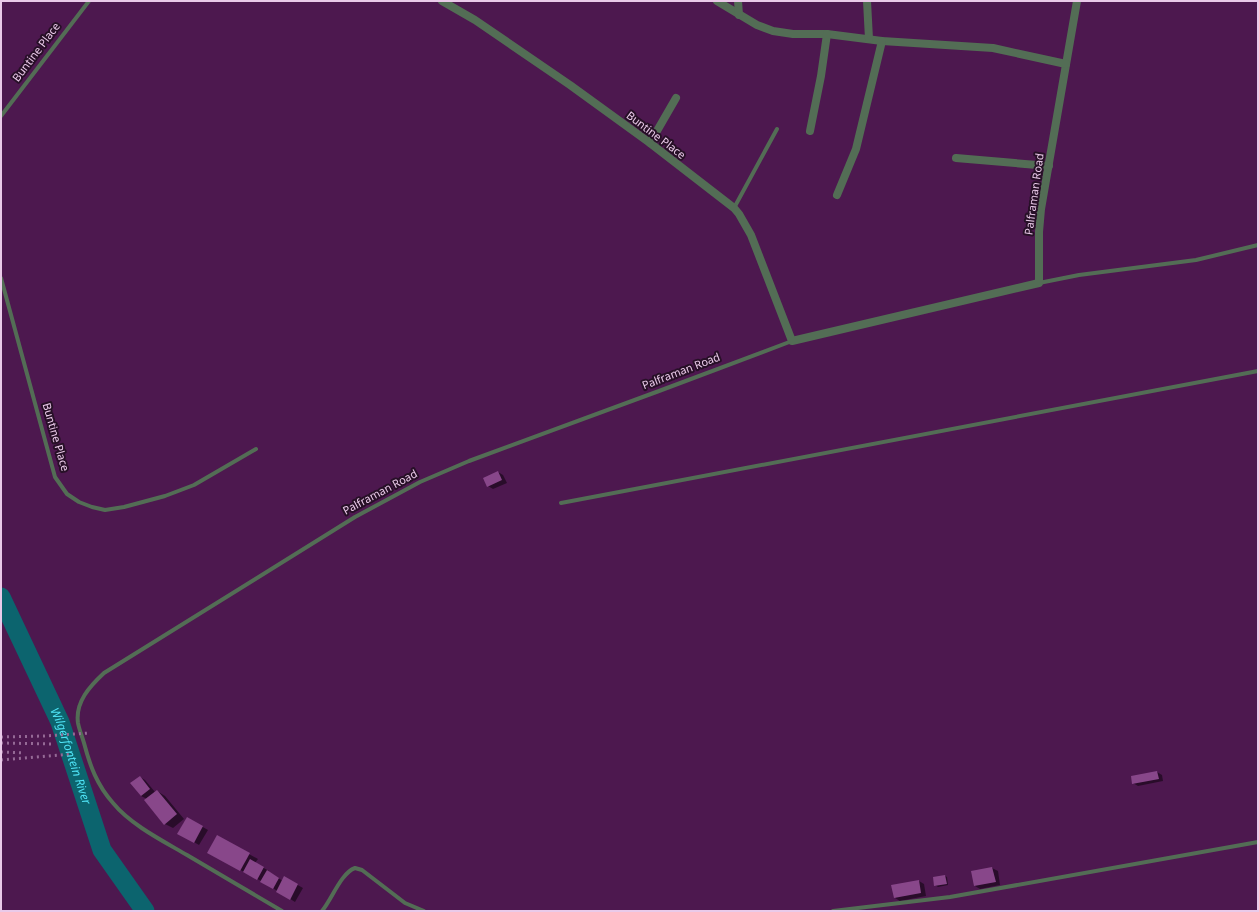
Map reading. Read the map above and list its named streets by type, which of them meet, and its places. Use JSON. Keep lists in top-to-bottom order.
{
  "streets": {
    "street": ["Buntine Place", "Palframan Road"]
  },
  "crossings": [
    ["Buntine Place", "Palframan Road"]
  ],
  "water": ["Wilgerfontein River"]
}
